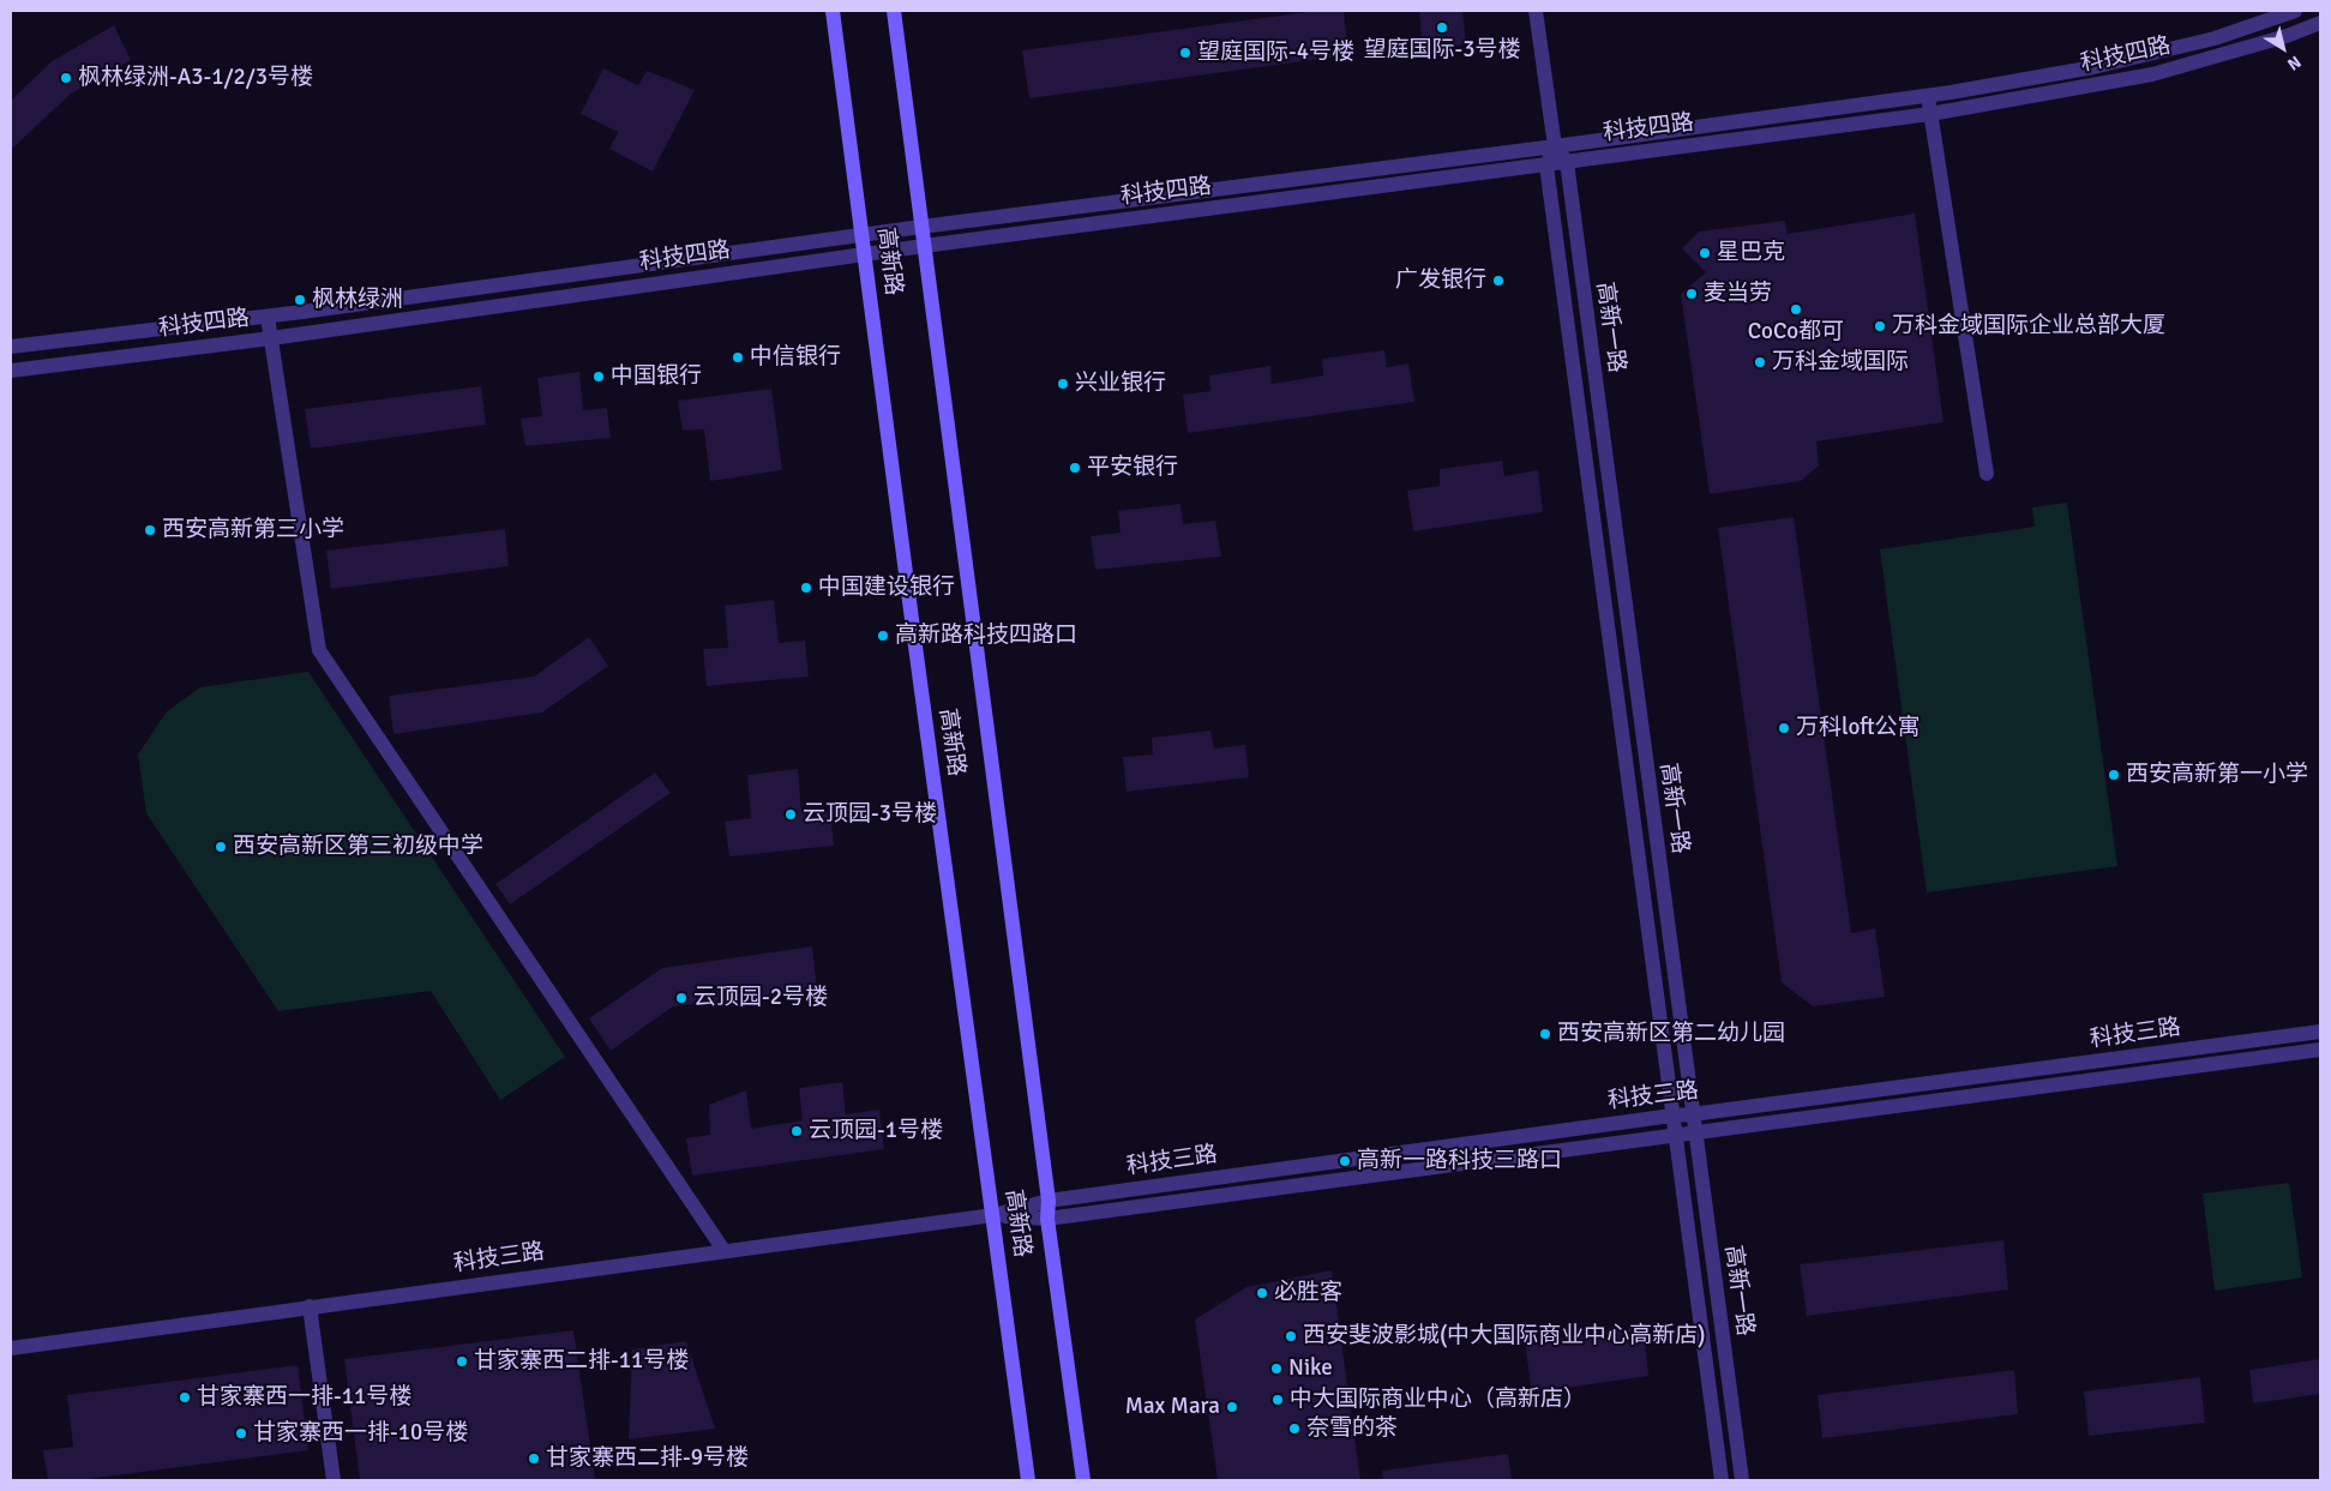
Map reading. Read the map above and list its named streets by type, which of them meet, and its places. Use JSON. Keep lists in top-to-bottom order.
{
  "streets": {
    "main road": ["高新路"],
    "street": ["科技四路", "高新一路", "科技三路"]
  },
  "crossings": [
    ["科技四路", "高新路"],
    ["科技四路", "高新一路"],
    ["高新路", "科技三路"],
    ["高新一路", "科技三路"]
  ],
  "places": [
    "望庭国际-3号楼",
    "望庭国际-4号楼",
    "枫林绿洲-A3-1/2/3号楼",
    "星巴克",
    "广发银行",
    "麦当劳",
    "枫林绿洲",
    "CoCo都可",
    "万科金域国际企业总部大厦",
    "中信银行",
    "万科金域国际",
    "中国银行",
    "兴业银行",
    "平安银行",
    "西安高新第三小学",
    "中国建设银行",
    "高新路科技四路口",
    "万科loft公寓",
    "西安高新第一小学",
    "云顶园-3号楼",
    "西安高新区第三初级中学",
    "云顶园-2号楼",
    "西安高新区第二幼儿园",
    "云顶园-1号楼",
    "高新一路科技三路口",
    "必胜客",
    "西安斐波影城(中大国际商业中心高新店)",
    "甘家寨西二排-11号楼",
    "Nike",
    "甘家寨西一排-11号楼",
    "中大国际商业中心（高新店）",
    "Max Mara",
    "奈雪的茶",
    "甘家寨西一排-10号楼",
    "甘家寨西二排-9号楼"
  ],
  "north": "bottom right"
}
